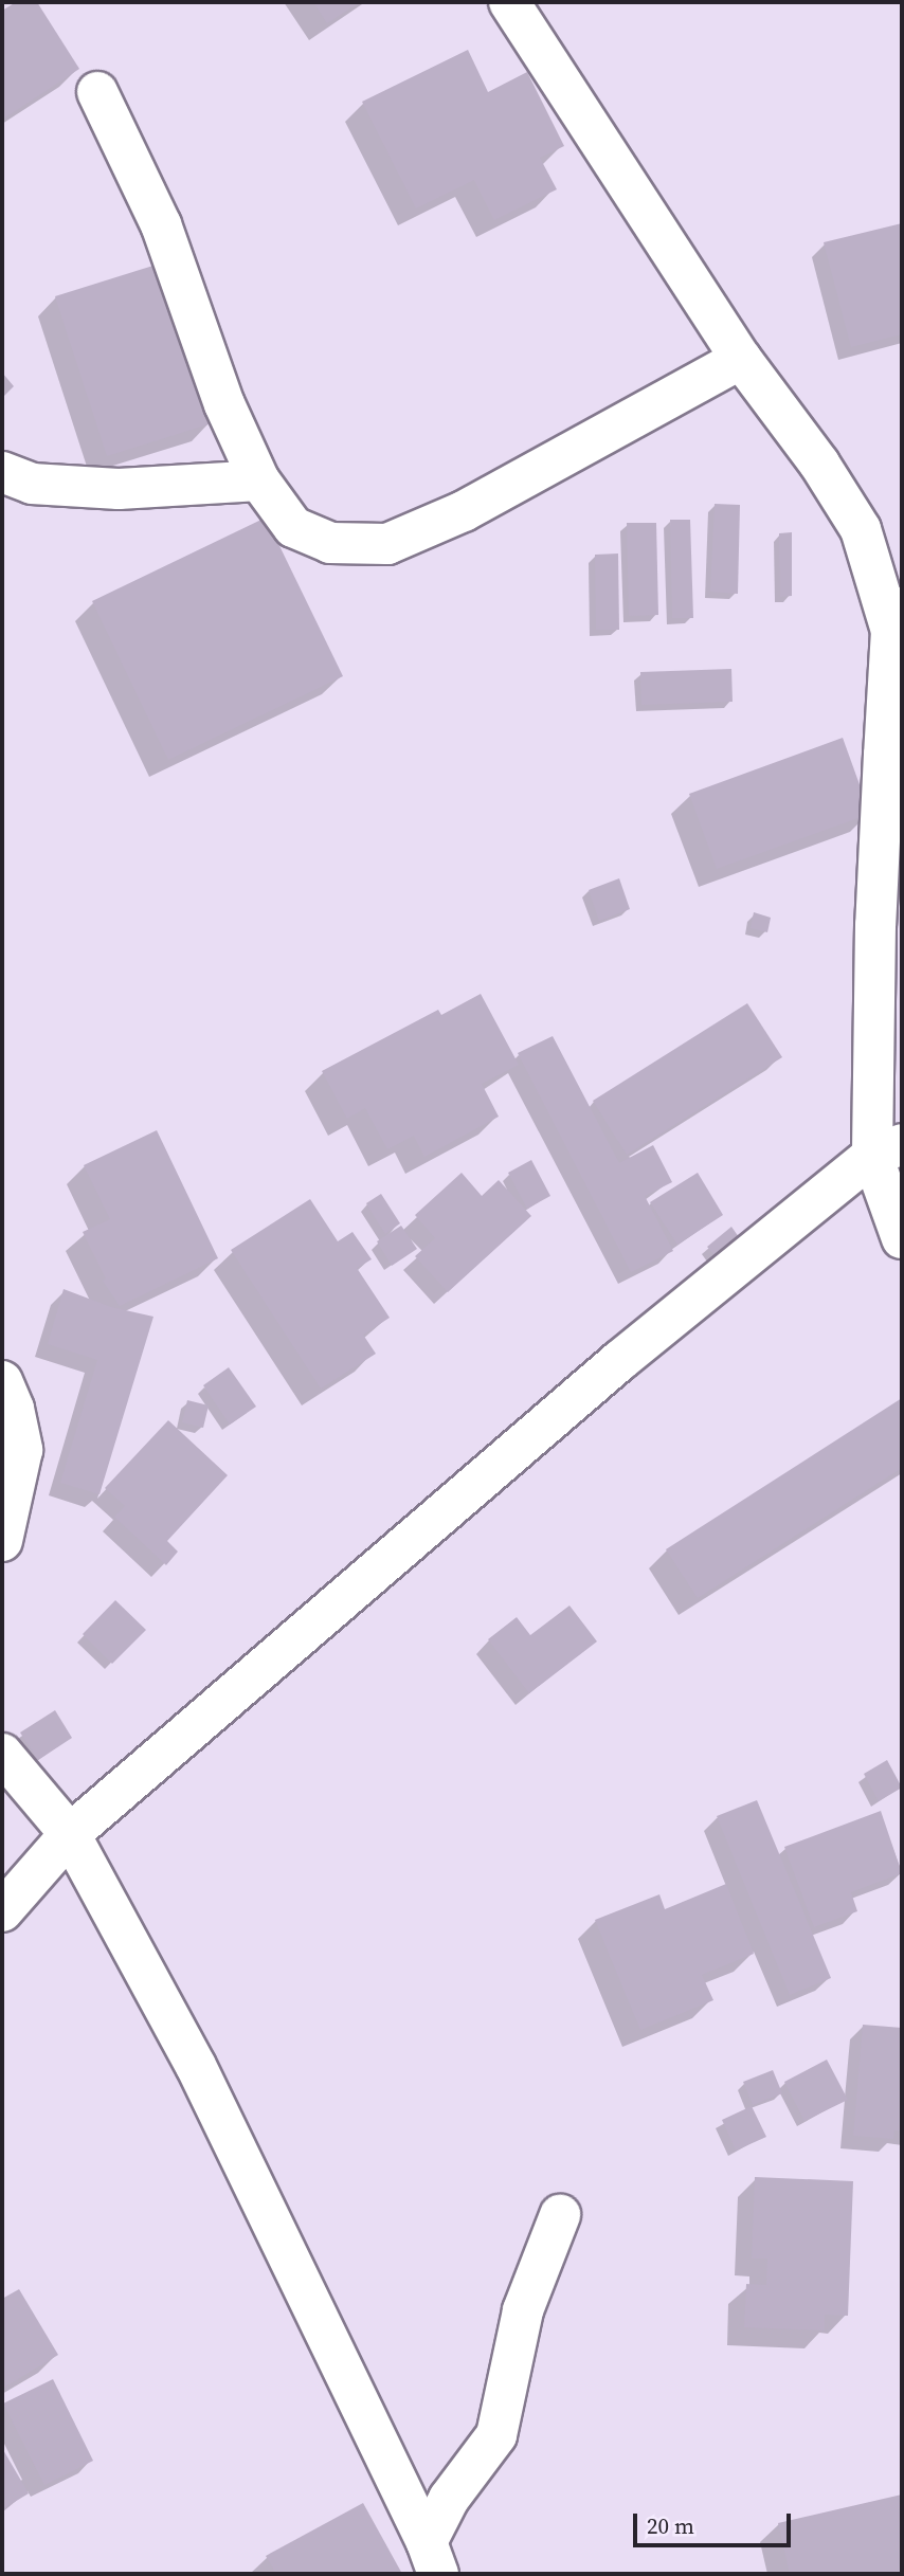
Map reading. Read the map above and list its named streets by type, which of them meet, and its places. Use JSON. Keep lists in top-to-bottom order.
{
  "scale_bar": "20 m"
}
